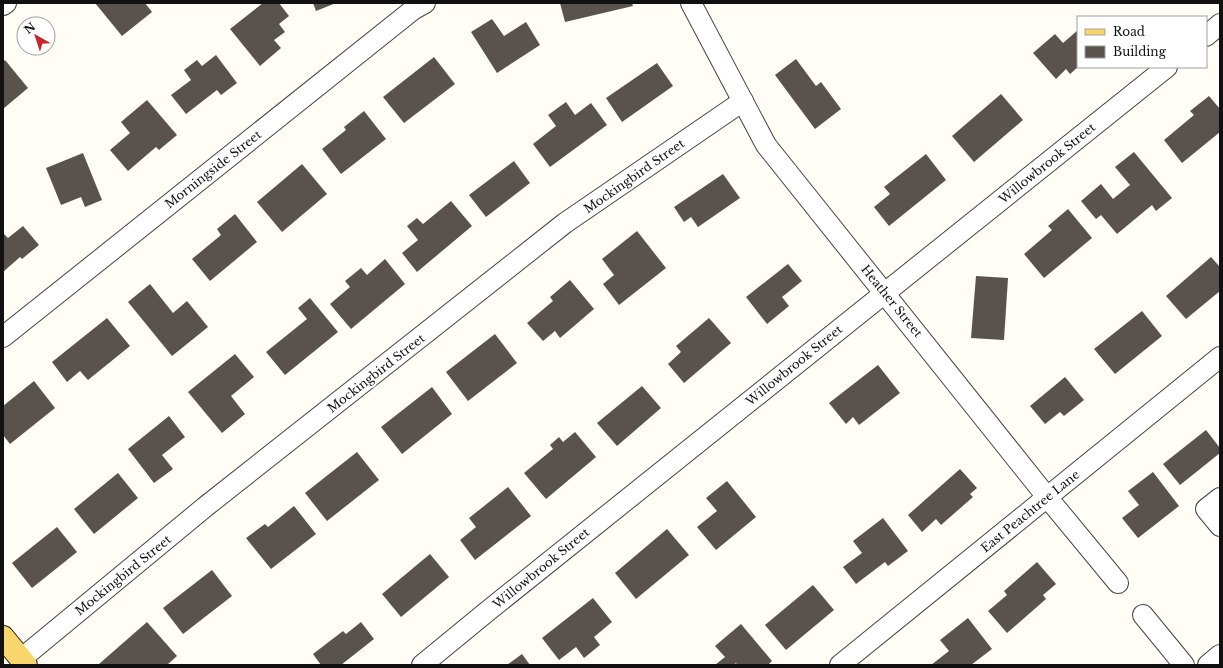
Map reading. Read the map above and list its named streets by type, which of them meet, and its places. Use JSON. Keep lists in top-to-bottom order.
{
  "streets": {
    "street": [
      "Willowbrook Street",
      "Morningside Street",
      "Mockingbird Street",
      "Heather Street",
      "East Peachtree Lane"
    ]
  },
  "crossings": [
    ["Willowbrook Street", "Heather Street"],
    ["Mockingbird Street", "Heather Street"],
    ["Heather Street", "East Peachtree Lane"]
  ],
  "legend": ["Road", "Building"],
  "north": "top left"
}
